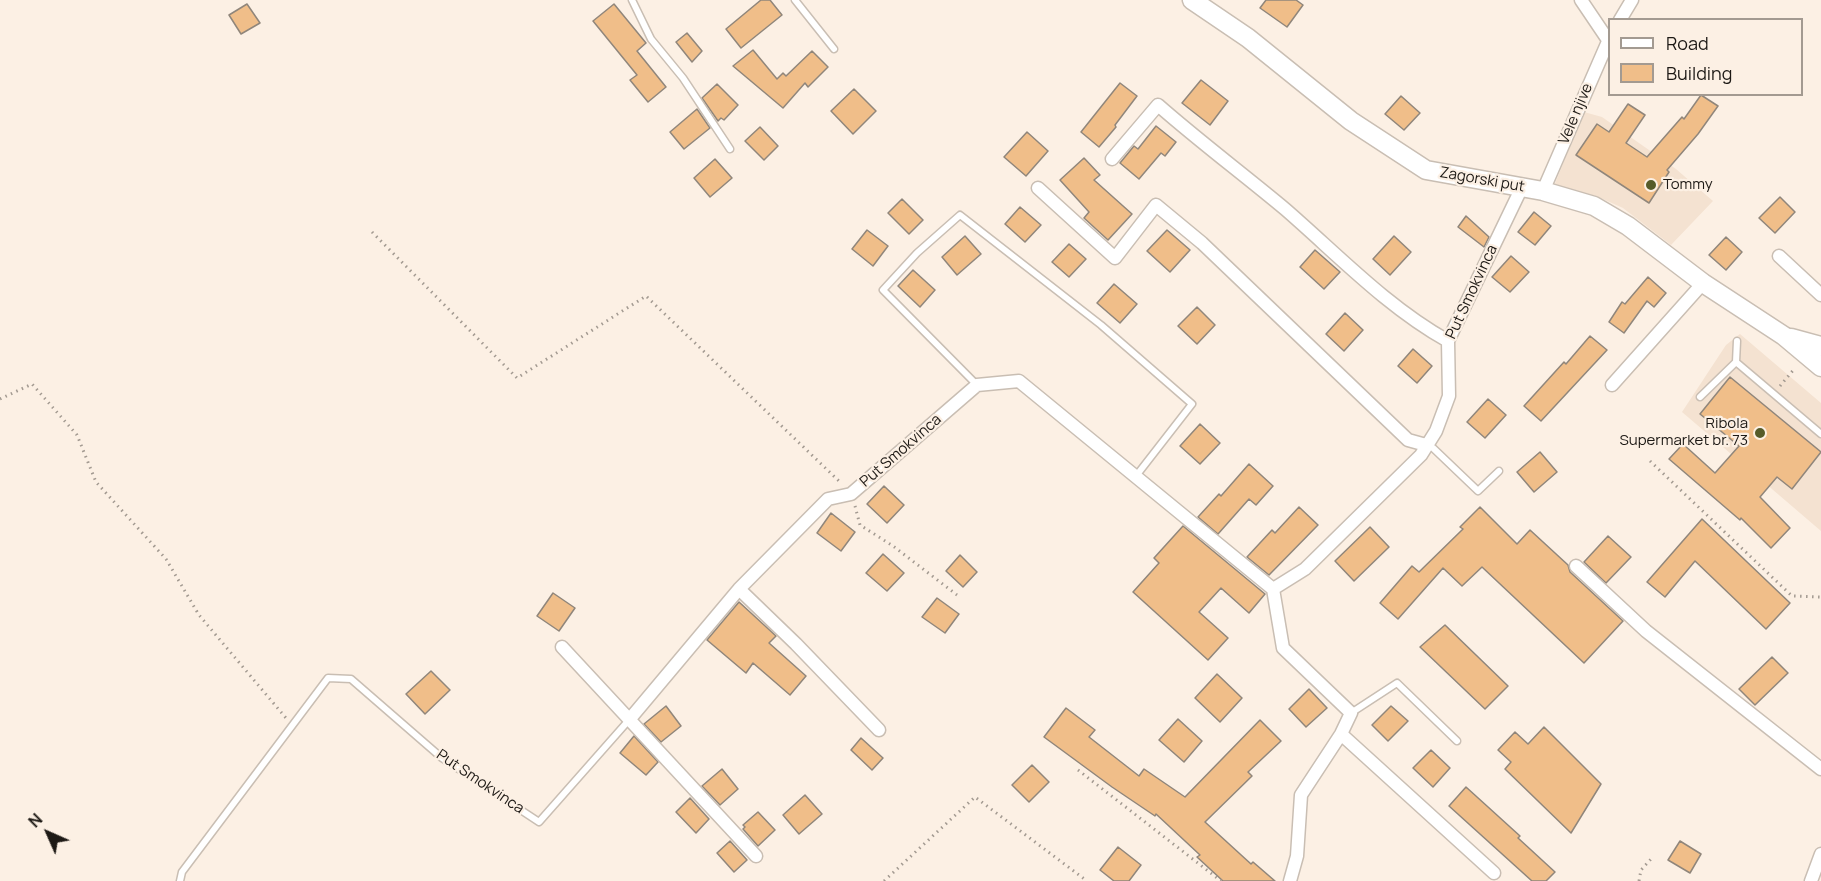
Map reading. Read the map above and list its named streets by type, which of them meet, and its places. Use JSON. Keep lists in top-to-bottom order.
{
  "streets": {
    "main road": ["Zagorski put"],
    "street": ["Vele njive", "Put Smokvinca"]
  },
  "crossings": [
    ["Vele njive", "Zagorski put"],
    ["Zagorski put", "Put Smokvinca"]
  ],
  "places": ["Tommy", "Ribola Supermarket br. 73"],
  "legend": ["Road", "Building"],
  "north": "top left"
}
